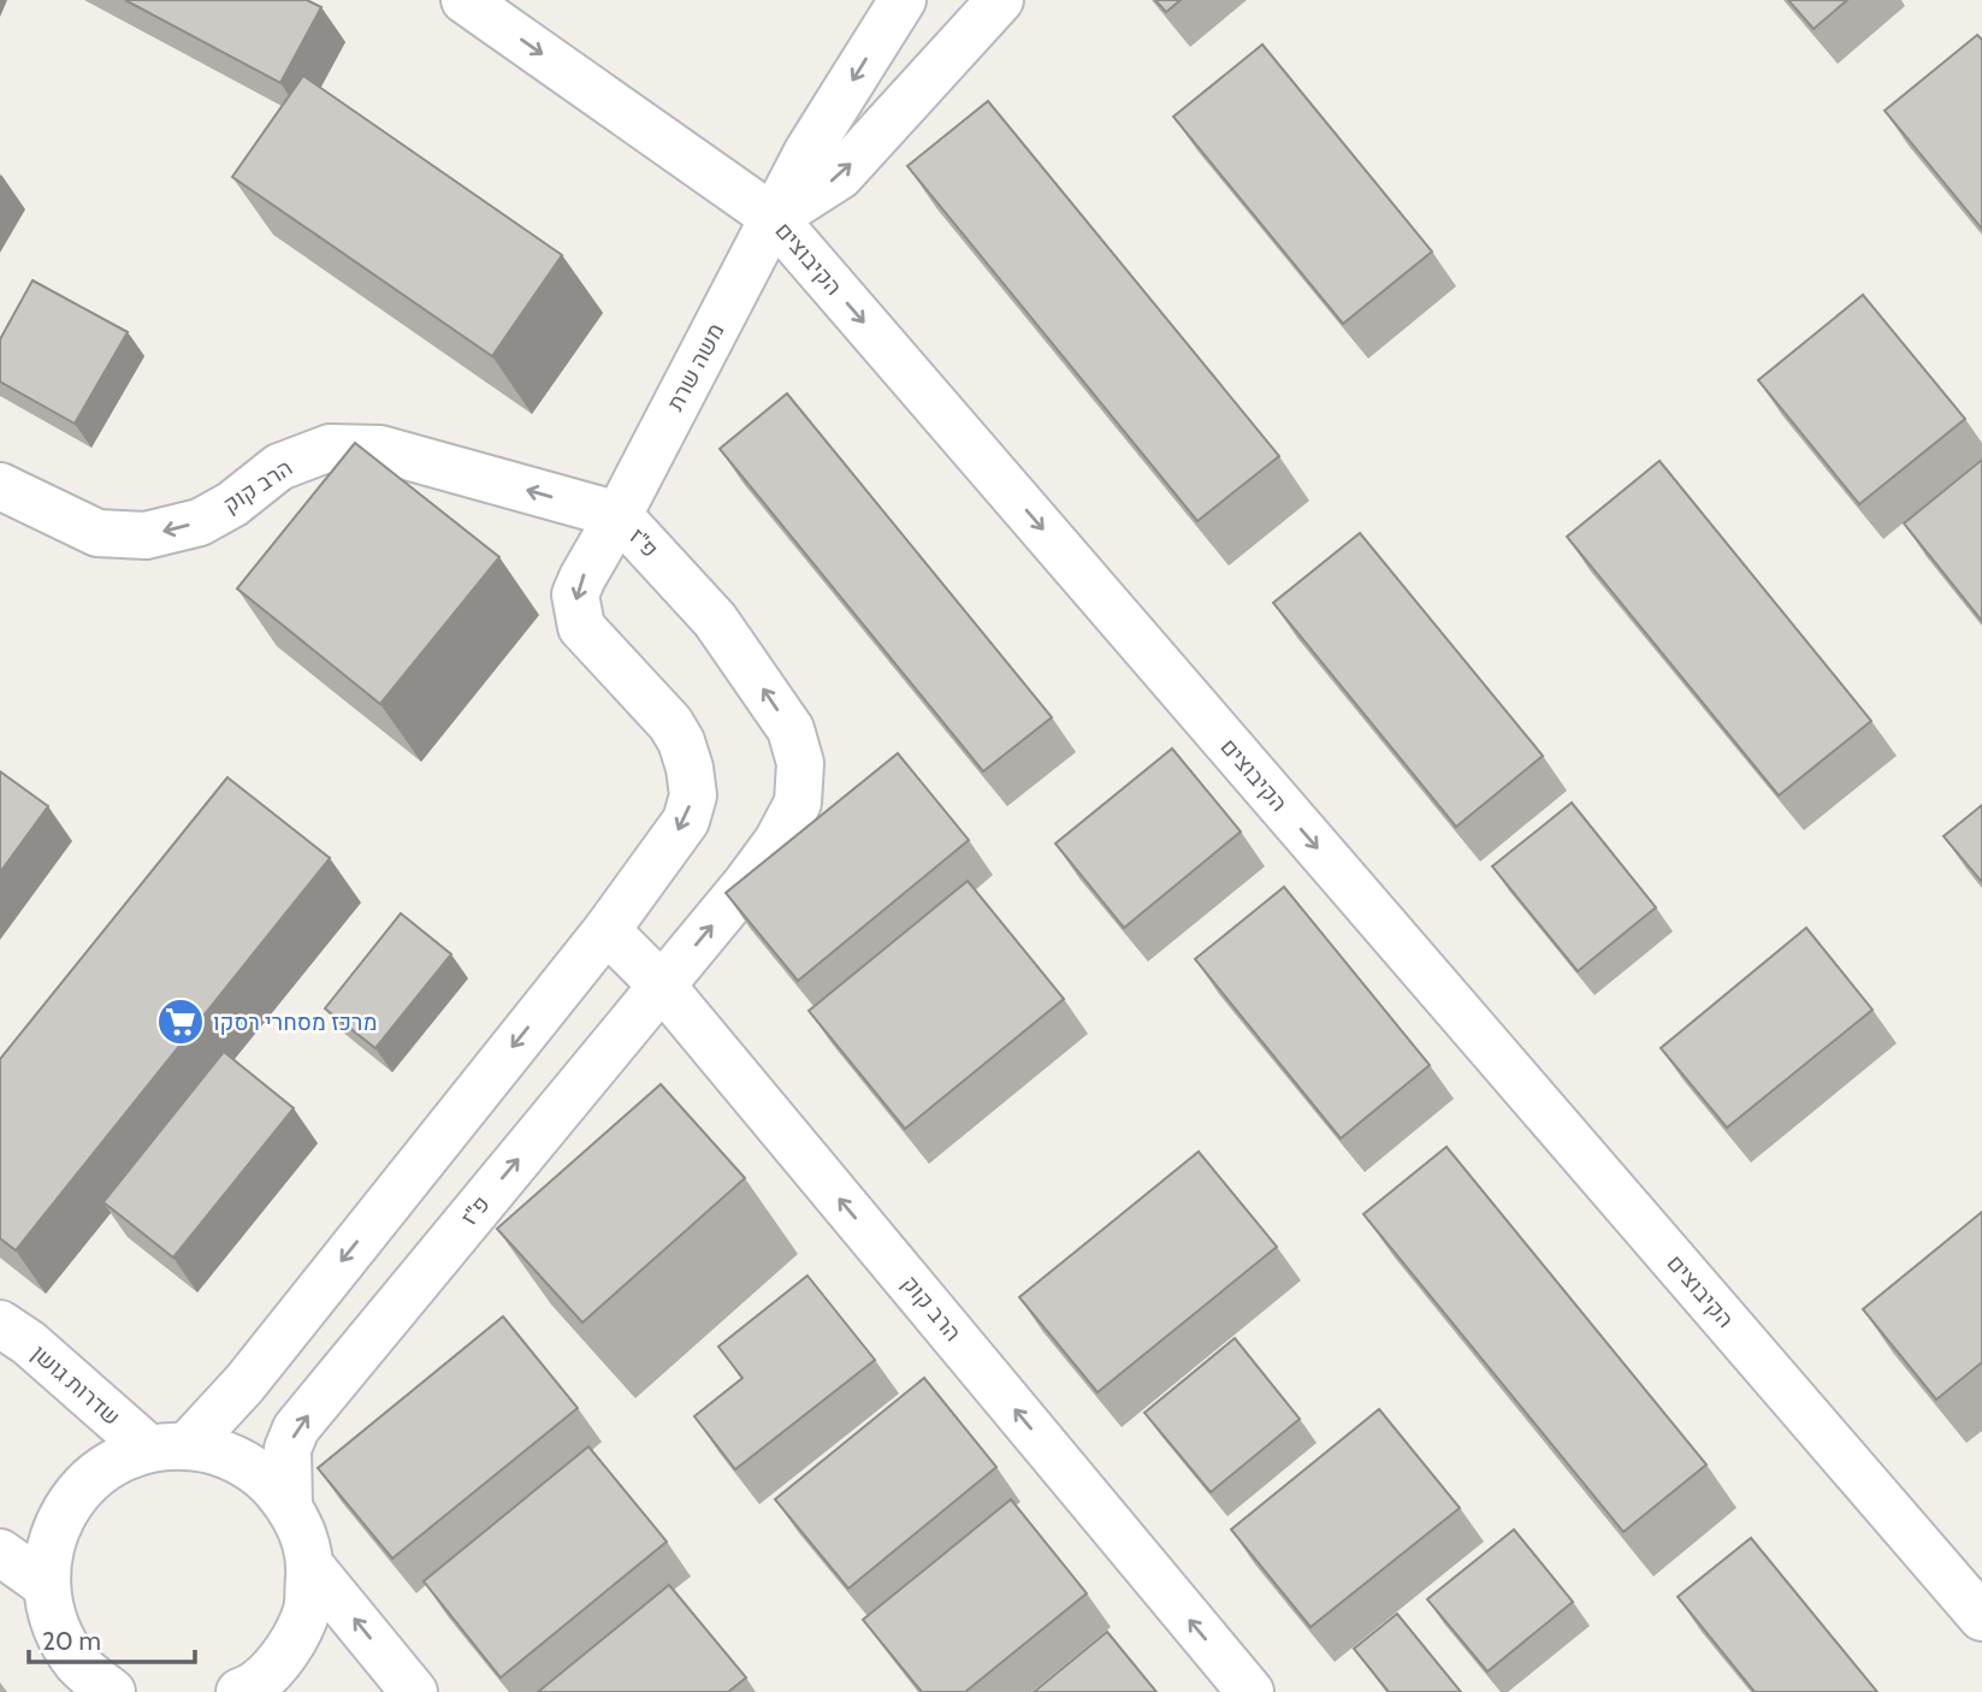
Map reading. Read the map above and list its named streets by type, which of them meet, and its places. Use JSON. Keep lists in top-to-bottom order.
{
  "streets": {
    "street": [
      "הקיבוצים",
      "משה שרת",
      "הרב קוק",
      "פ\"ז",
      "שדרות גושן"
    ]
  },
  "crossings": [
    ["הקיבוצים", "משה שרת"],
    ["משה שרת", "הרב קוק"],
    ["משה שרת", "פ\"ז"],
    ["הרב קוק", "פ\"ז"],
    ["פ\"ז", "שדרות גושן"]
  ],
  "one_way": ["הקיבוצים", "הרב קוק"],
  "places": {
    "supermarket": ["מרכז מסחרי רסקו"]
  },
  "scale_bar": "20 m"
}
